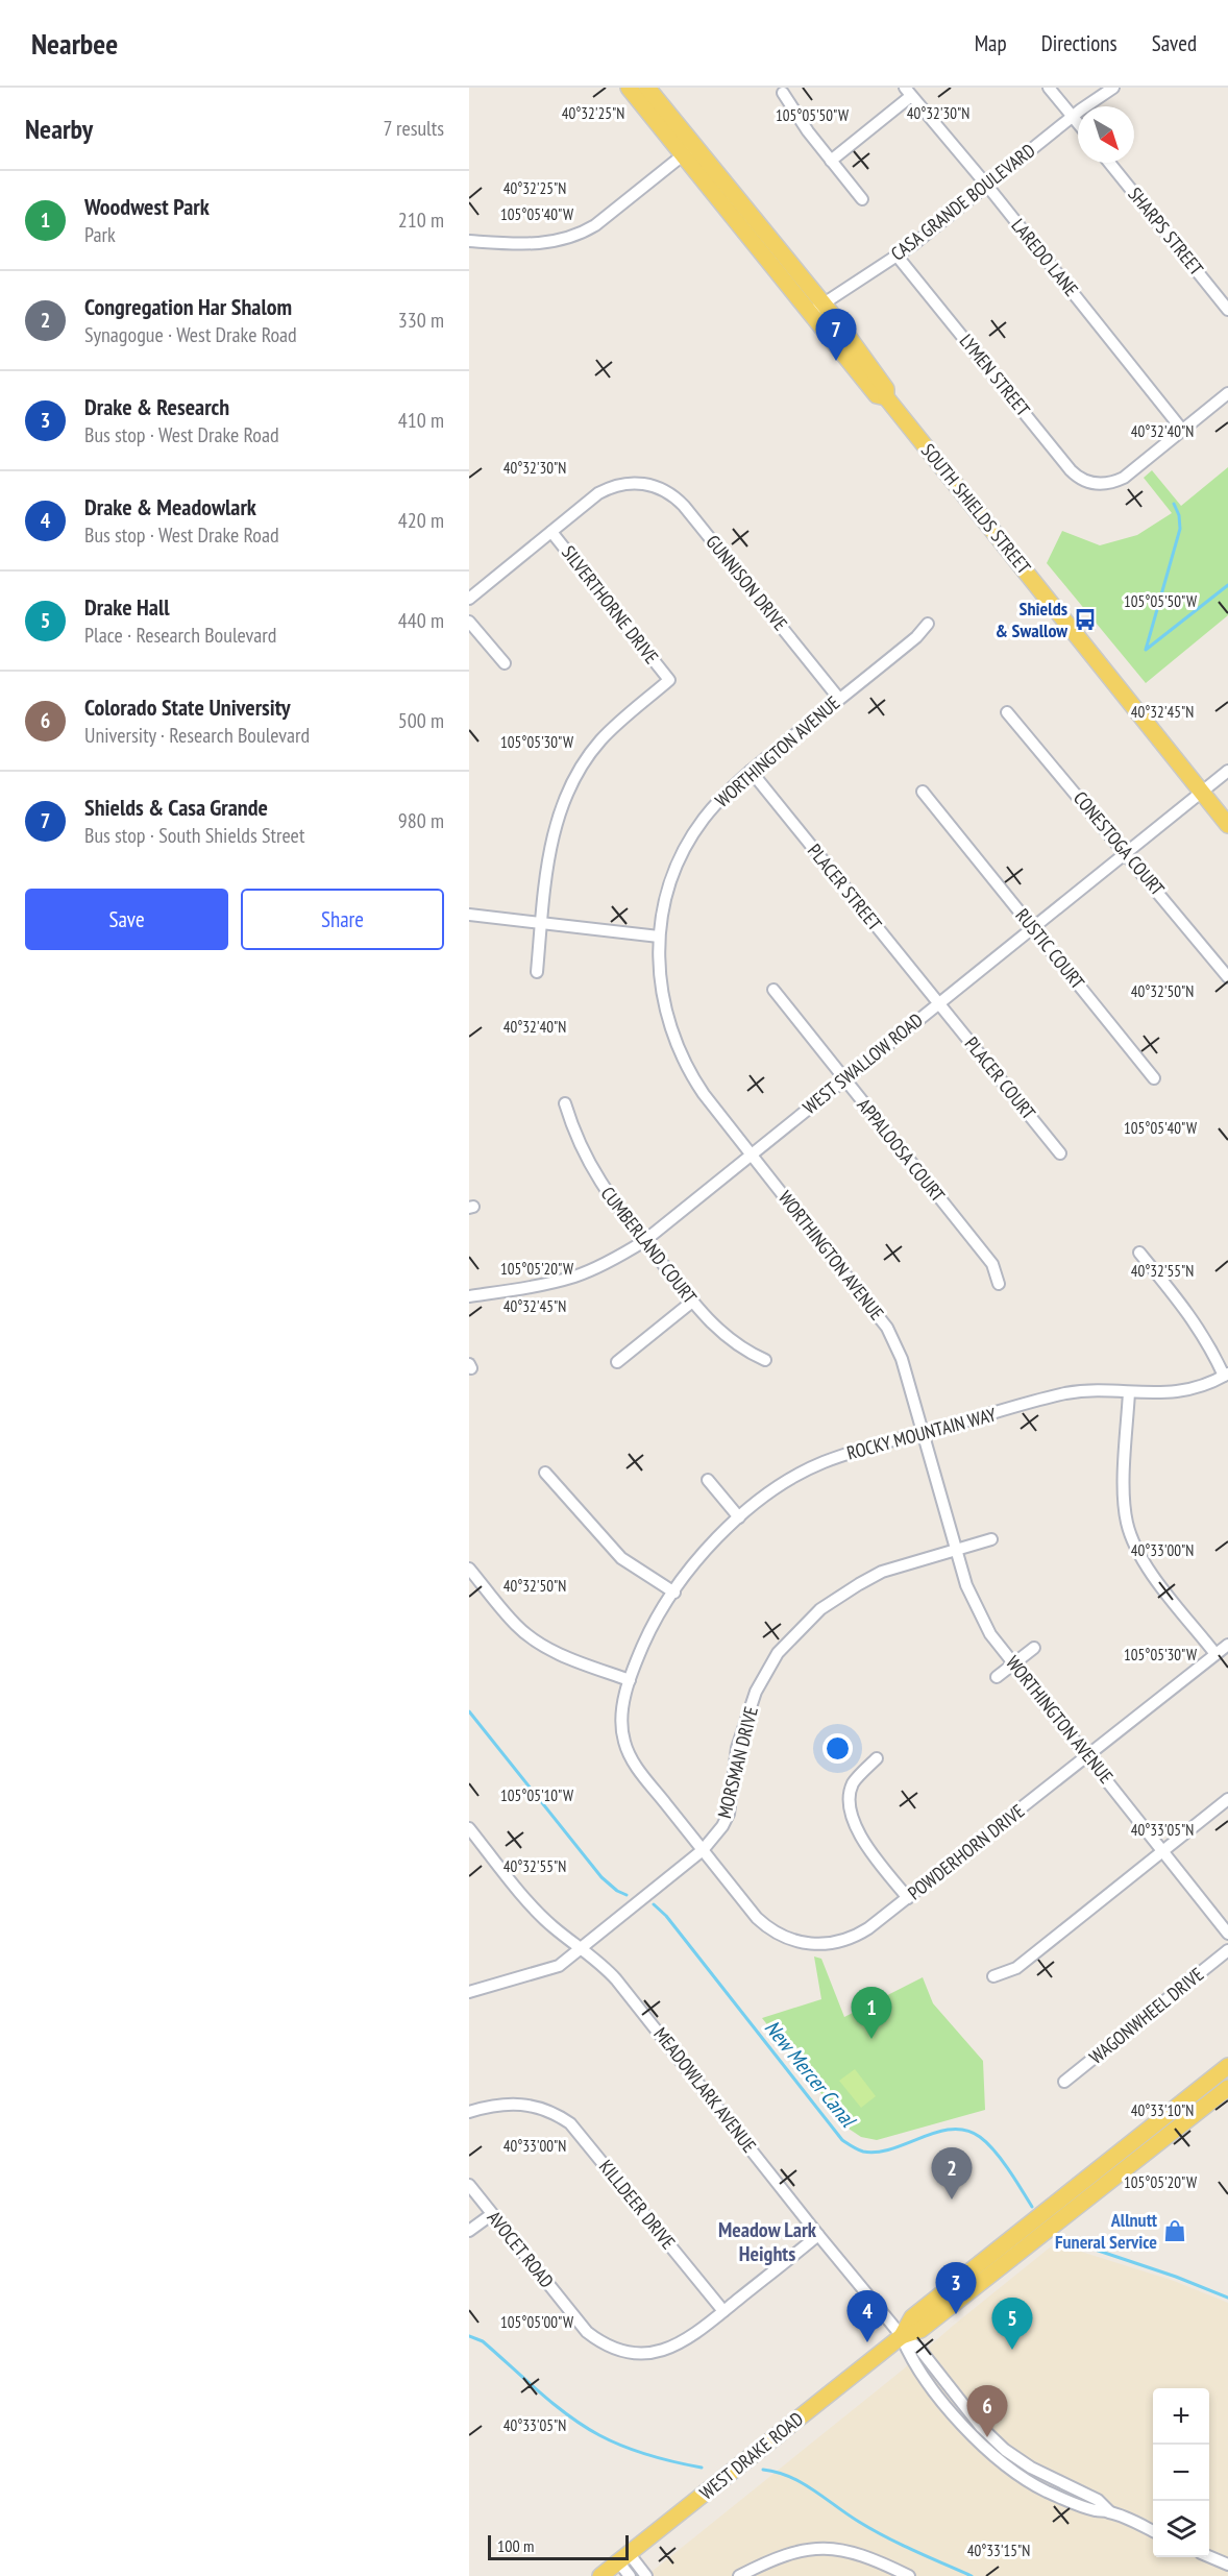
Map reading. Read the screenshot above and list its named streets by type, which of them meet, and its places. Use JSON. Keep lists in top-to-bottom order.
{
  "streets": {
    "main road": ["SOUTH SHIELDS STREET", "WEST DRAKE ROAD"],
    "street": [
      "CASA GRANDE BOULEVARD",
      "SHARPS STREET",
      "LAREDO LANE",
      "LYMEN STREET",
      "GUNNISON DRIVE",
      "SILVERTHORNE DRIVE",
      "WORTHINGTON AVENUE",
      "CONESTOGA COURT",
      "PLACER STREET",
      "RUSTIC COURT",
      "WEST SWALLOW ROAD",
      "PLACER COURT",
      "APPALOOSA COURT",
      "CUMBERLAND COURT",
      "ROCKY MOUNTAIN WAY",
      "MORSMAN DRIVE",
      "POWDERHORN DRIVE",
      "WAGONWHEEL DRIVE",
      "MEADOWLARK AVENUE",
      "KILLDEER DRIVE",
      "AVOCET ROAD"
    ]
  },
  "crossings": [
    ["CASA GRANDE BOULEVARD", "LAREDO LANE"],
    ["CASA GRANDE BOULEVARD", "LYMEN STREET"],
    ["CASA GRANDE BOULEVARD", "SOUTH SHIELDS STREET"],
    ["LAREDO LANE", "LYMEN STREET"],
    ["SOUTH SHIELDS STREET", "WEST SWALLOW ROAD"],
    ["GUNNISON DRIVE", "SILVERTHORNE DRIVE"],
    ["GUNNISON DRIVE", "WORTHINGTON AVENUE"],
    ["WORTHINGTON AVENUE", "PLACER STREET"],
    ["WORTHINGTON AVENUE", "WEST SWALLOW ROAD"],
    ["WORTHINGTON AVENUE", "ROCKY MOUNTAIN WAY"],
    ["WORTHINGTON AVENUE", "MORSMAN DRIVE"],
    ["WORTHINGTON AVENUE", "POWDERHORN DRIVE"],
    ["CONESTOGA COURT", "WEST SWALLOW ROAD"],
    ["PLACER STREET", "WEST SWALLOW ROAD"],
    ["PLACER STREET", "PLACER COURT"],
    ["RUSTIC COURT", "WEST SWALLOW ROAD"],
    ["WEST SWALLOW ROAD", "PLACER COURT"],
    ["WEST SWALLOW ROAD", "APPALOOSA COURT"],
    ["WEST SWALLOW ROAD", "CUMBERLAND COURT"],
    ["ROCKY MOUNTAIN WAY", "MORSMAN DRIVE"],
    ["ROCKY MOUNTAIN WAY", "POWDERHORN DRIVE"],
    ["MORSMAN DRIVE", "POWDERHORN DRIVE"],
    ["MORSMAN DRIVE", "MEADOWLARK AVENUE"],
    ["MEADOWLARK AVENUE", "AVOCET ROAD"],
    ["MEADOWLARK AVENUE", "WEST DRAKE ROAD"],
    ["KILLDEER DRIVE", "AVOCET ROAD"]
  ],
  "districts": ["Meadow Lark Heights"],
  "water": ["New Mercer Canal"],
  "places": {
    "bus stop": ["Shields & Swallow"],
    "shop": ["Allnutt Funeral Service"]
  },
  "scale_bar": "100 m",
  "north": "bottom right",
  "page": {
    "header": "Nearbee",
    "nav": ["Map", "Directions", "Saved"],
    "heading": ["Nearby", "7 results"],
    "list": [
      {
        "mark": "1",
        "name": "Woodwest Park",
        "note": "Park",
        "value": "210 m"
      },
      {
        "mark": "2",
        "name": "Congregation Har Shalom",
        "note": "Synagogue · West Drake Road",
        "value": "330 m"
      },
      {
        "mark": "3",
        "name": "Drake & Research",
        "note": "Bus stop · West Drake Road",
        "value": "410 m"
      },
      {
        "mark": "4",
        "name": "Drake & Meadowlark",
        "note": "Bus stop · West Drake Road",
        "value": "420 m"
      },
      {
        "mark": "5",
        "name": "Drake Hall",
        "note": "Place · Research Boulevard",
        "value": "440 m"
      },
      {
        "mark": "6",
        "name": "Colorado State University",
        "note": "University · Research Boulevard",
        "value": "500 m"
      },
      {
        "mark": "7",
        "name": "Shields & Casa Grande",
        "note": "Bus stop · South Shields Street",
        "value": "980 m"
      }
    ],
    "pins": [
      "7",
      "1",
      "2",
      "3",
      "4",
      "5",
      "6"
    ],
    "buttons": ["Save", "Share"],
    "map_buttons": ["+", "−"],
    "scale": "100 m"
  },
  "coordinates": [
    "40°32'25\"N",
    "40°32'30\"N",
    "105°05'50\"W",
    "105°05'40\"W",
    "40°32'40\"N",
    "40°32'45\"N",
    "105°05'30\"W",
    "40°32'50\"N",
    "105°05'20\"W",
    "40°32'55\"N",
    "40°33'00\"N",
    "105°05'10\"W",
    "40°33'05\"N",
    "40°33'10\"N",
    "105°05'00\"W",
    "40°33'15\"N"
  ]
}
